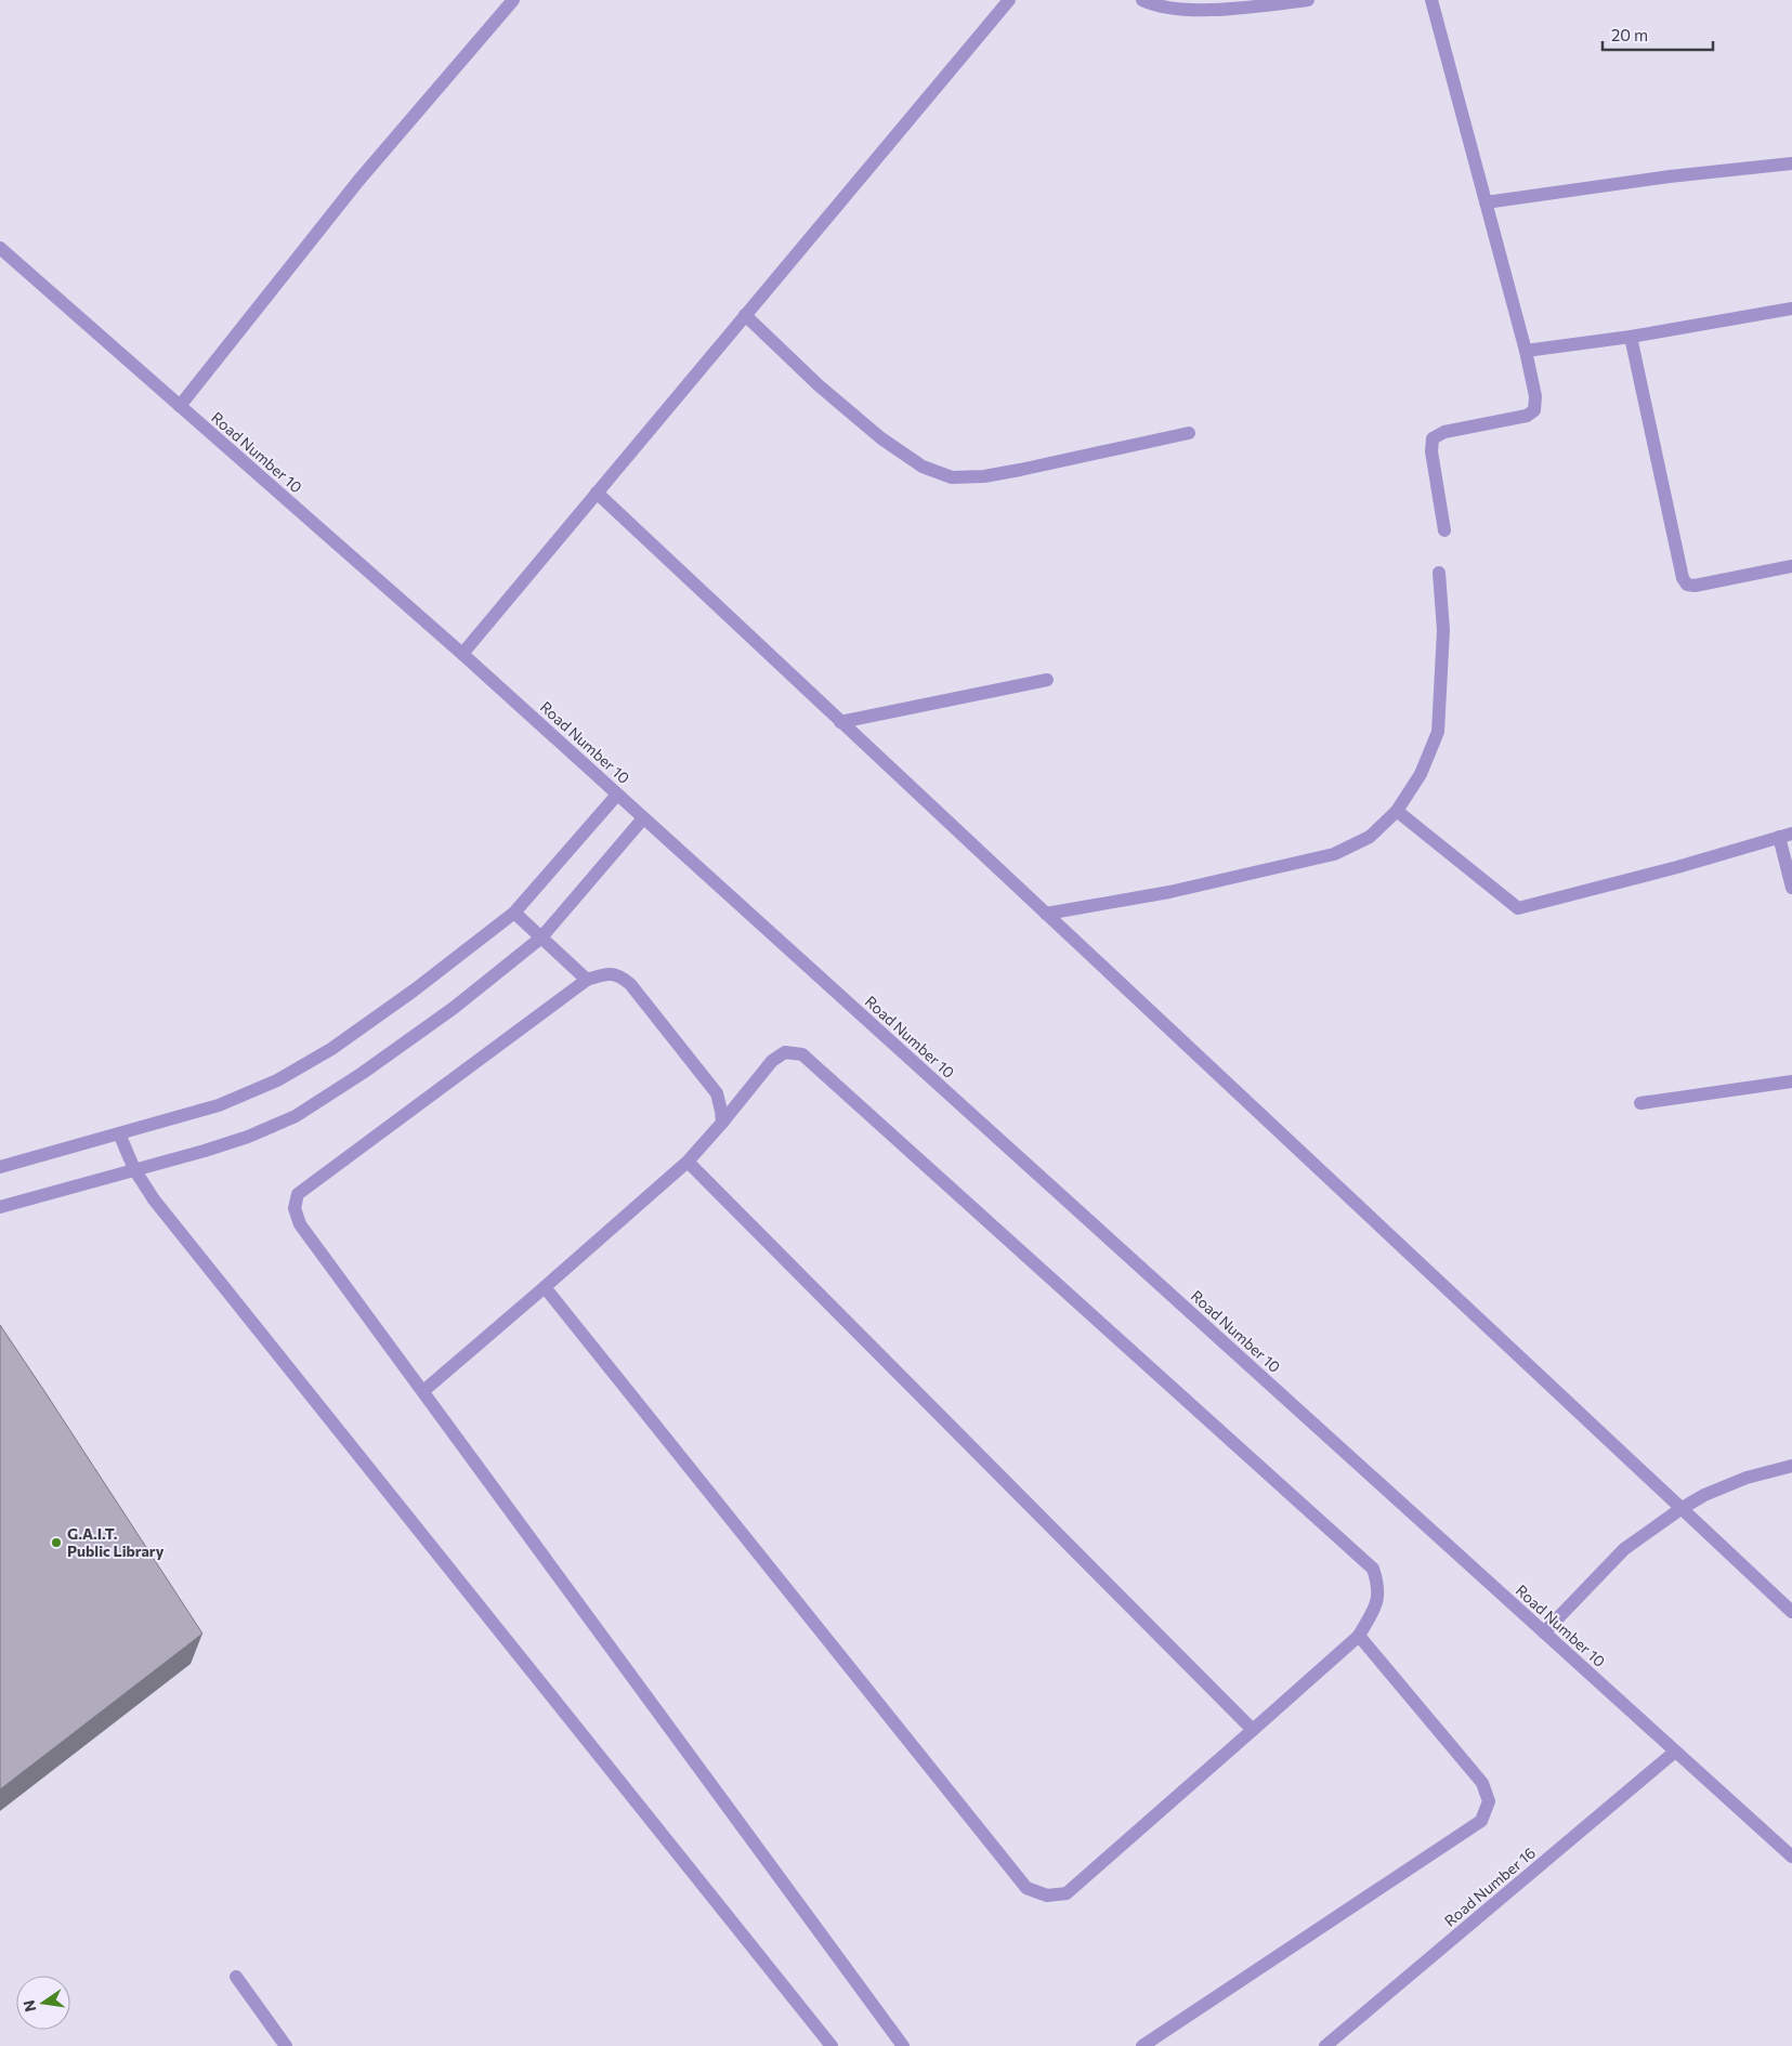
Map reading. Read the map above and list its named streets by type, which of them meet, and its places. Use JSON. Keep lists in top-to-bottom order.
{
  "streets": {
    "street": ["Road Number 10", "Road Number 16"]
  },
  "crossings": [
    ["Road Number 10", "Road Number 16"]
  ],
  "places": ["G.A.I.T. Public Library"],
  "scale_bar": "20 m",
  "north": "left"
}
